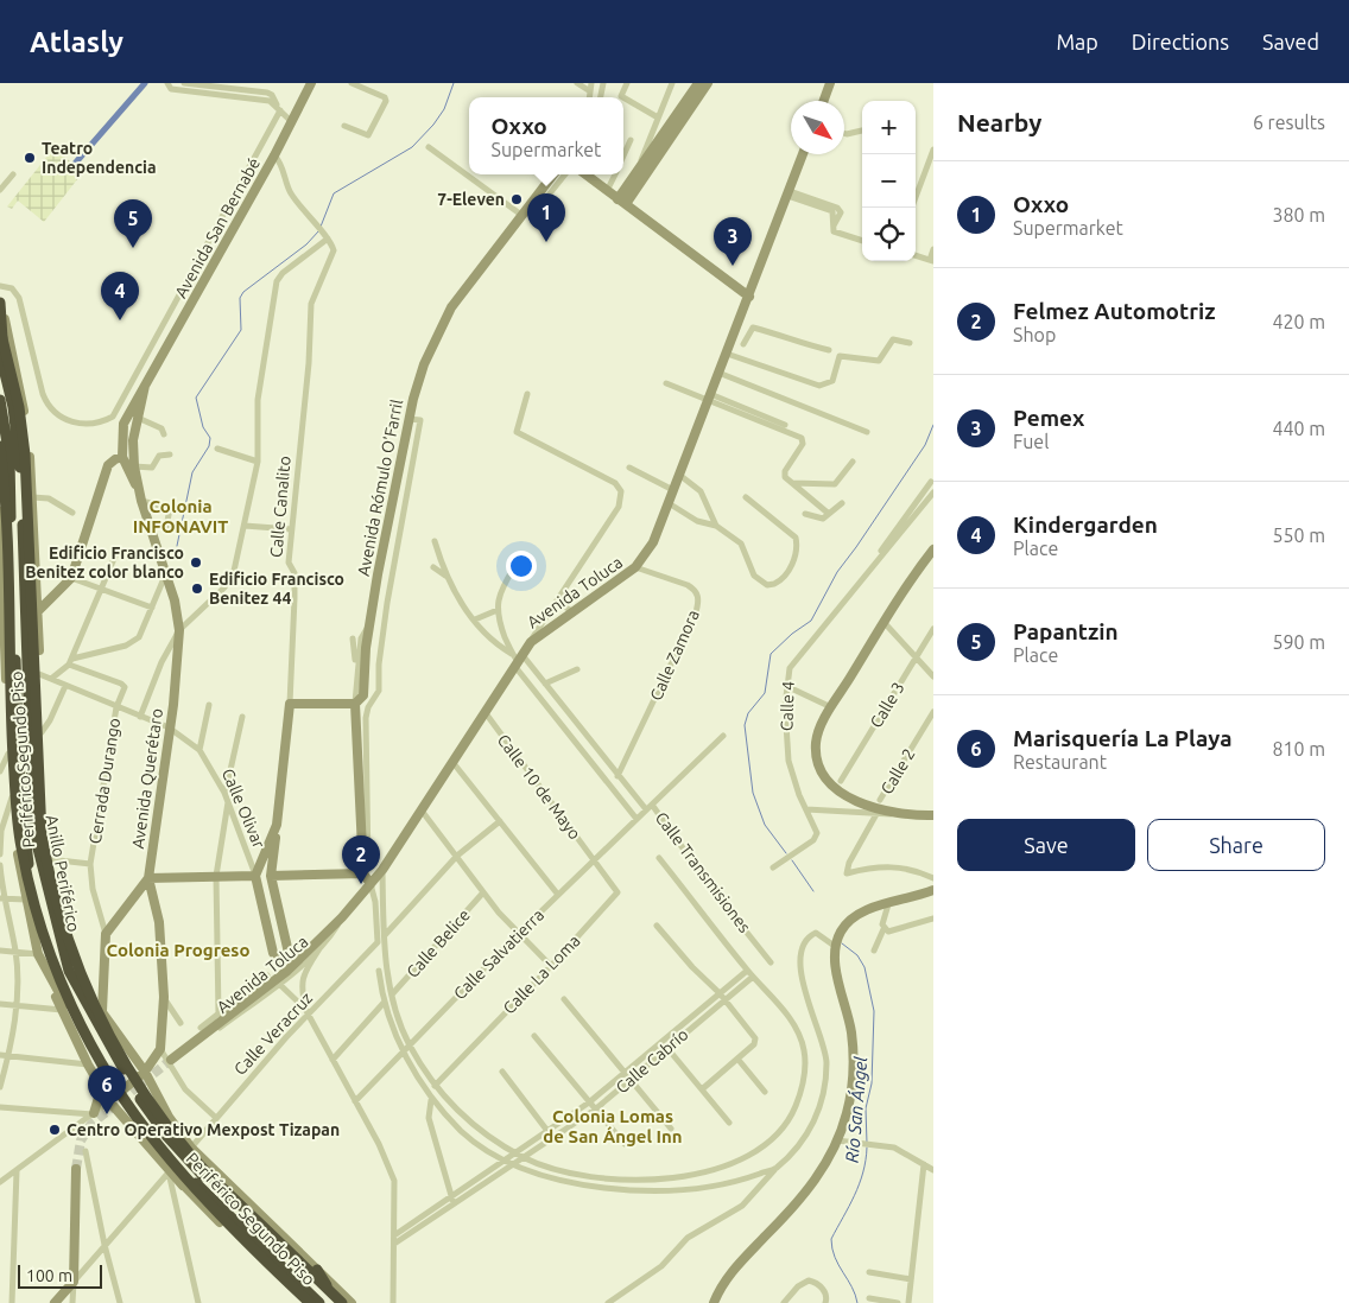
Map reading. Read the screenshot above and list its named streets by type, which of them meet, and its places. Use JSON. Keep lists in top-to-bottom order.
{
  "streets": {
    "highway": ["Periférico Segundo Piso", "Anillo Periférico"],
    "main road": [
      "Avenida San Bernabé",
      "Avenida Rómulo O'Farril",
      "Calle Canalito",
      "Avenida Toluca",
      "Avenida Querétaro",
      "Calle Olivar"
    ],
    "street": [
      "Calle Zamora",
      "Calle 3",
      "Calle 4",
      "Calle 2",
      "Cerrada Durango",
      "Calle 10 de Mayo",
      "Calle Transmisiones",
      "Calle Belice",
      "Calle Salvatierra",
      "Calle La Loma",
      "Calle Veracruz",
      "Calle Cabrío"
    ]
  },
  "crossings": [
    ["Avenida San Bernabé", "Avenida Querétaro"],
    ["Calle Canalito", "Calle Olivar"],
    ["Avenida Toluca", "Calle Zamora"],
    ["Avenida Toluca", "Calle 10 de Mayo"],
    ["Avenida Toluca", "Calle Transmisiones"],
    ["Avenida Toluca", "Calle Veracruz"],
    ["Calle Zamora", "Calle Transmisiones"],
    ["Avenida Querétaro", "Calle Olivar"],
    ["Cerrada Durango", "Calle Olivar"],
    ["Calle 10 de Mayo", "Calle Salvatierra"],
    ["Calle 10 de Mayo", "Calle La Loma"],
    ["Calle Transmisiones", "Calle Salvatierra"],
    ["Calle Salvatierra", "Calle La Loma"]
  ],
  "districts": ["Colonia INFONAVIT", "Colonia Progreso", "Colonia Lomas de San Ángel Inn"],
  "water": ["Río San Ángel"],
  "places": [
    "Teatro Independencia",
    "7-Eleven",
    "Edificio Francisco Benitez color blanco",
    "Edificio Francisco Benitez 44",
    "Centro Operativo Mexpost Tizapan"
  ],
  "scale_bar": "100 m",
  "north": "bottom right",
  "page": {
    "header": "Atlasly",
    "nav": ["Map", "Directions", "Saved"],
    "heading": ["Nearby", "6 results"],
    "popup": ["Oxxo", "Supermarket"],
    "map_buttons": ["+", "−"],
    "list": [
      {
        "mark": "1",
        "name": "Oxxo",
        "note": "Supermarket",
        "value": "380 m"
      },
      {
        "mark": "2",
        "name": "Felmez Automotriz",
        "note": "Shop",
        "value": "420 m"
      },
      {
        "mark": "3",
        "name": "Pemex",
        "note": "Fuel",
        "value": "440 m"
      },
      {
        "mark": "4",
        "name": "Kindergarden",
        "note": "Place",
        "value": "550 m"
      },
      {
        "mark": "5",
        "name": "Papantzin",
        "note": "Place",
        "value": "590 m"
      },
      {
        "mark": "6",
        "name": "Marisquería La Playa",
        "note": "Restaurant",
        "value": "810 m"
      }
    ],
    "pins": [
      "1",
      "5",
      "3",
      "4",
      "2",
      "6"
    ],
    "buttons": ["Save", "Share"],
    "scale": "100 m"
  }
}
